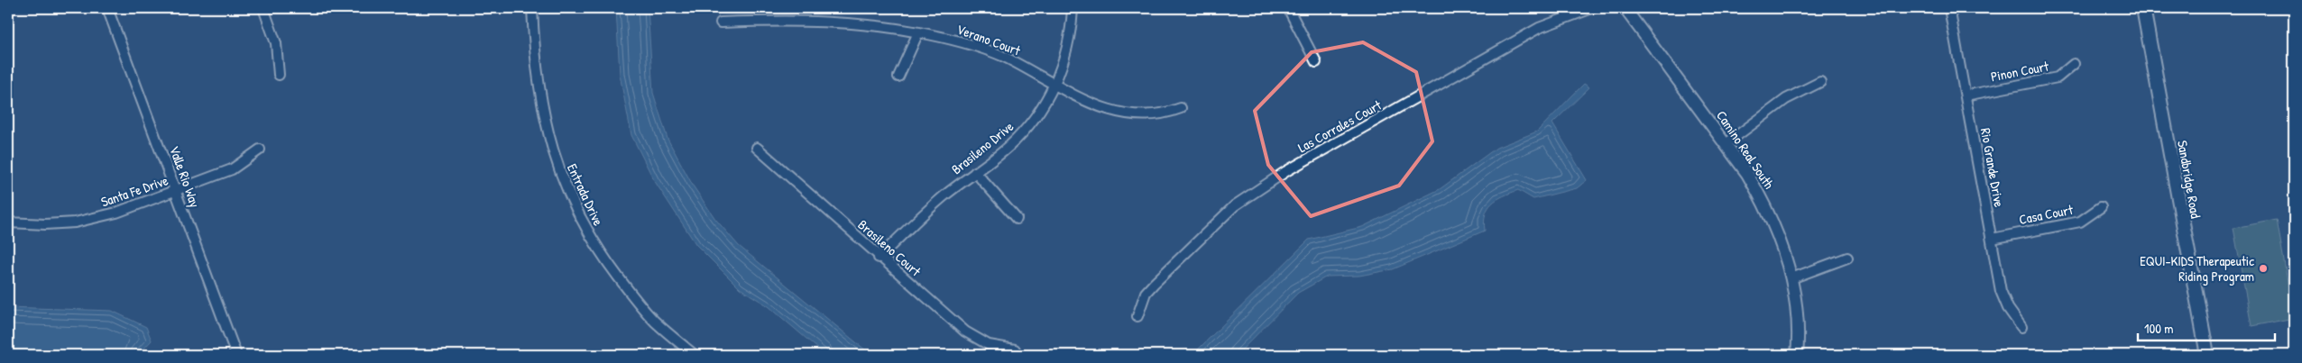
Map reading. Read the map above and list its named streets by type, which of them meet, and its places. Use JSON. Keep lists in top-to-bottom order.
{
  "streets": {
    "main road": ["Sandbridge Road"],
    "street": [
      "Verano Court",
      "Pinon Court",
      "Las Corrales Court",
      "Brasileno Drive",
      "Camino Real South",
      "Rio Grande Drive",
      "Valle Rio Way",
      "Santa Fe Drive",
      "Entrada Drive",
      "Casa Court",
      "Brasileno Court"
    ]
  },
  "crossings": [
    ["Verano Court", "Brasileno Drive"],
    ["Pinon Court", "Rio Grande Drive"],
    ["Brasileno Drive", "Brasileno Court"],
    ["Rio Grande Drive", "Casa Court"],
    ["Valle Rio Way", "Santa Fe Drive"]
  ],
  "places": ["EQUI-KIDS Therapeutic Riding Program"],
  "scale_bar": "100 m"
}
